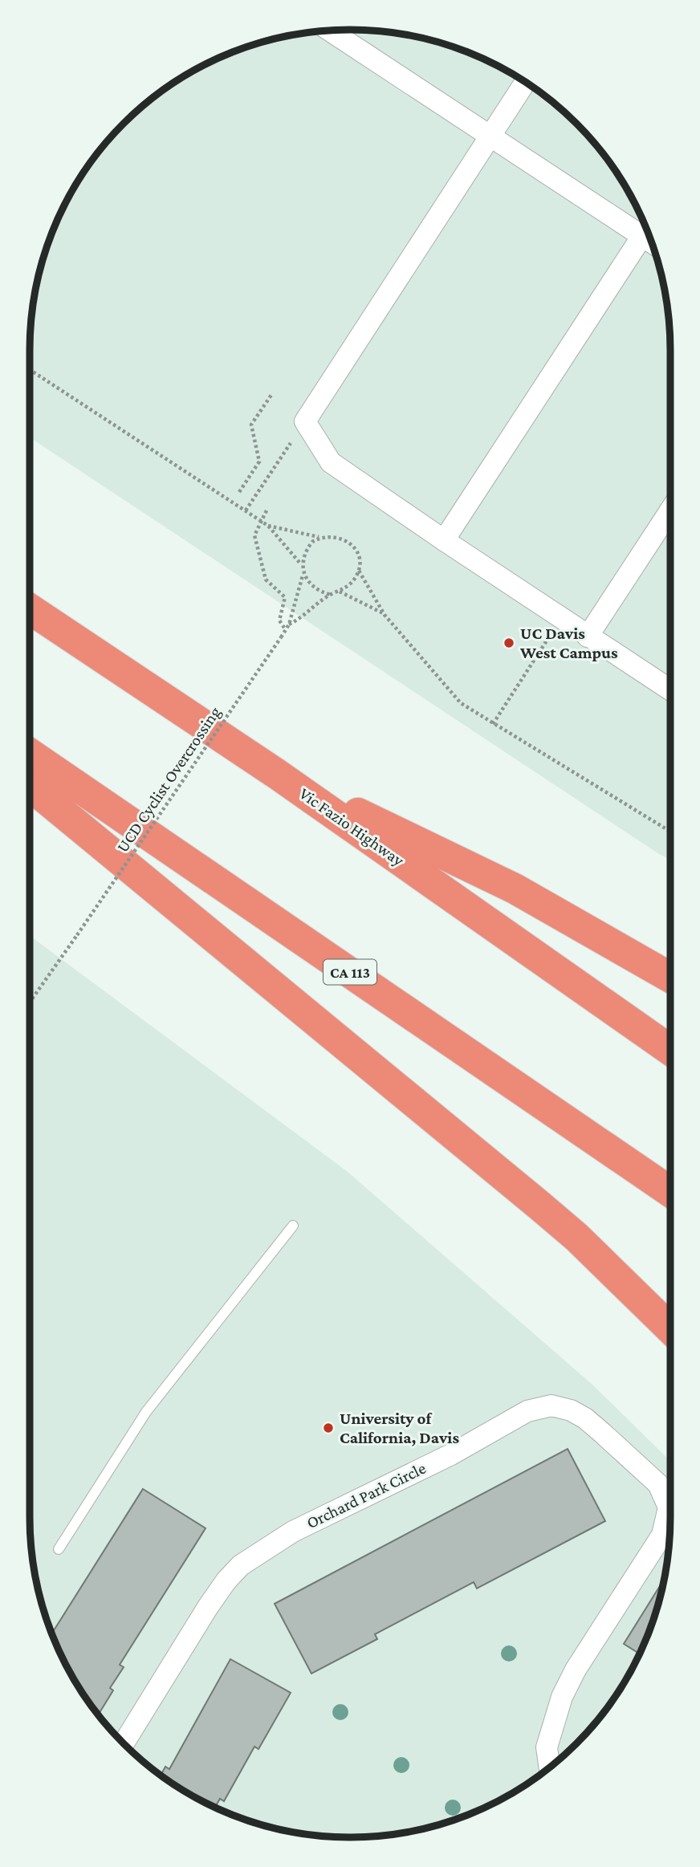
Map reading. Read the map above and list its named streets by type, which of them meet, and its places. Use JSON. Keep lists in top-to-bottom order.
{
  "streets": {
    "highway": ["Vic Fazio Highway", "CA 113"],
    "street": ["Orchard Park Circle"],
    "path": ["UCD Cyclist Overcrossing"]
  },
  "places": ["UC Davis West Campus", "University of California, Davis"]
}
